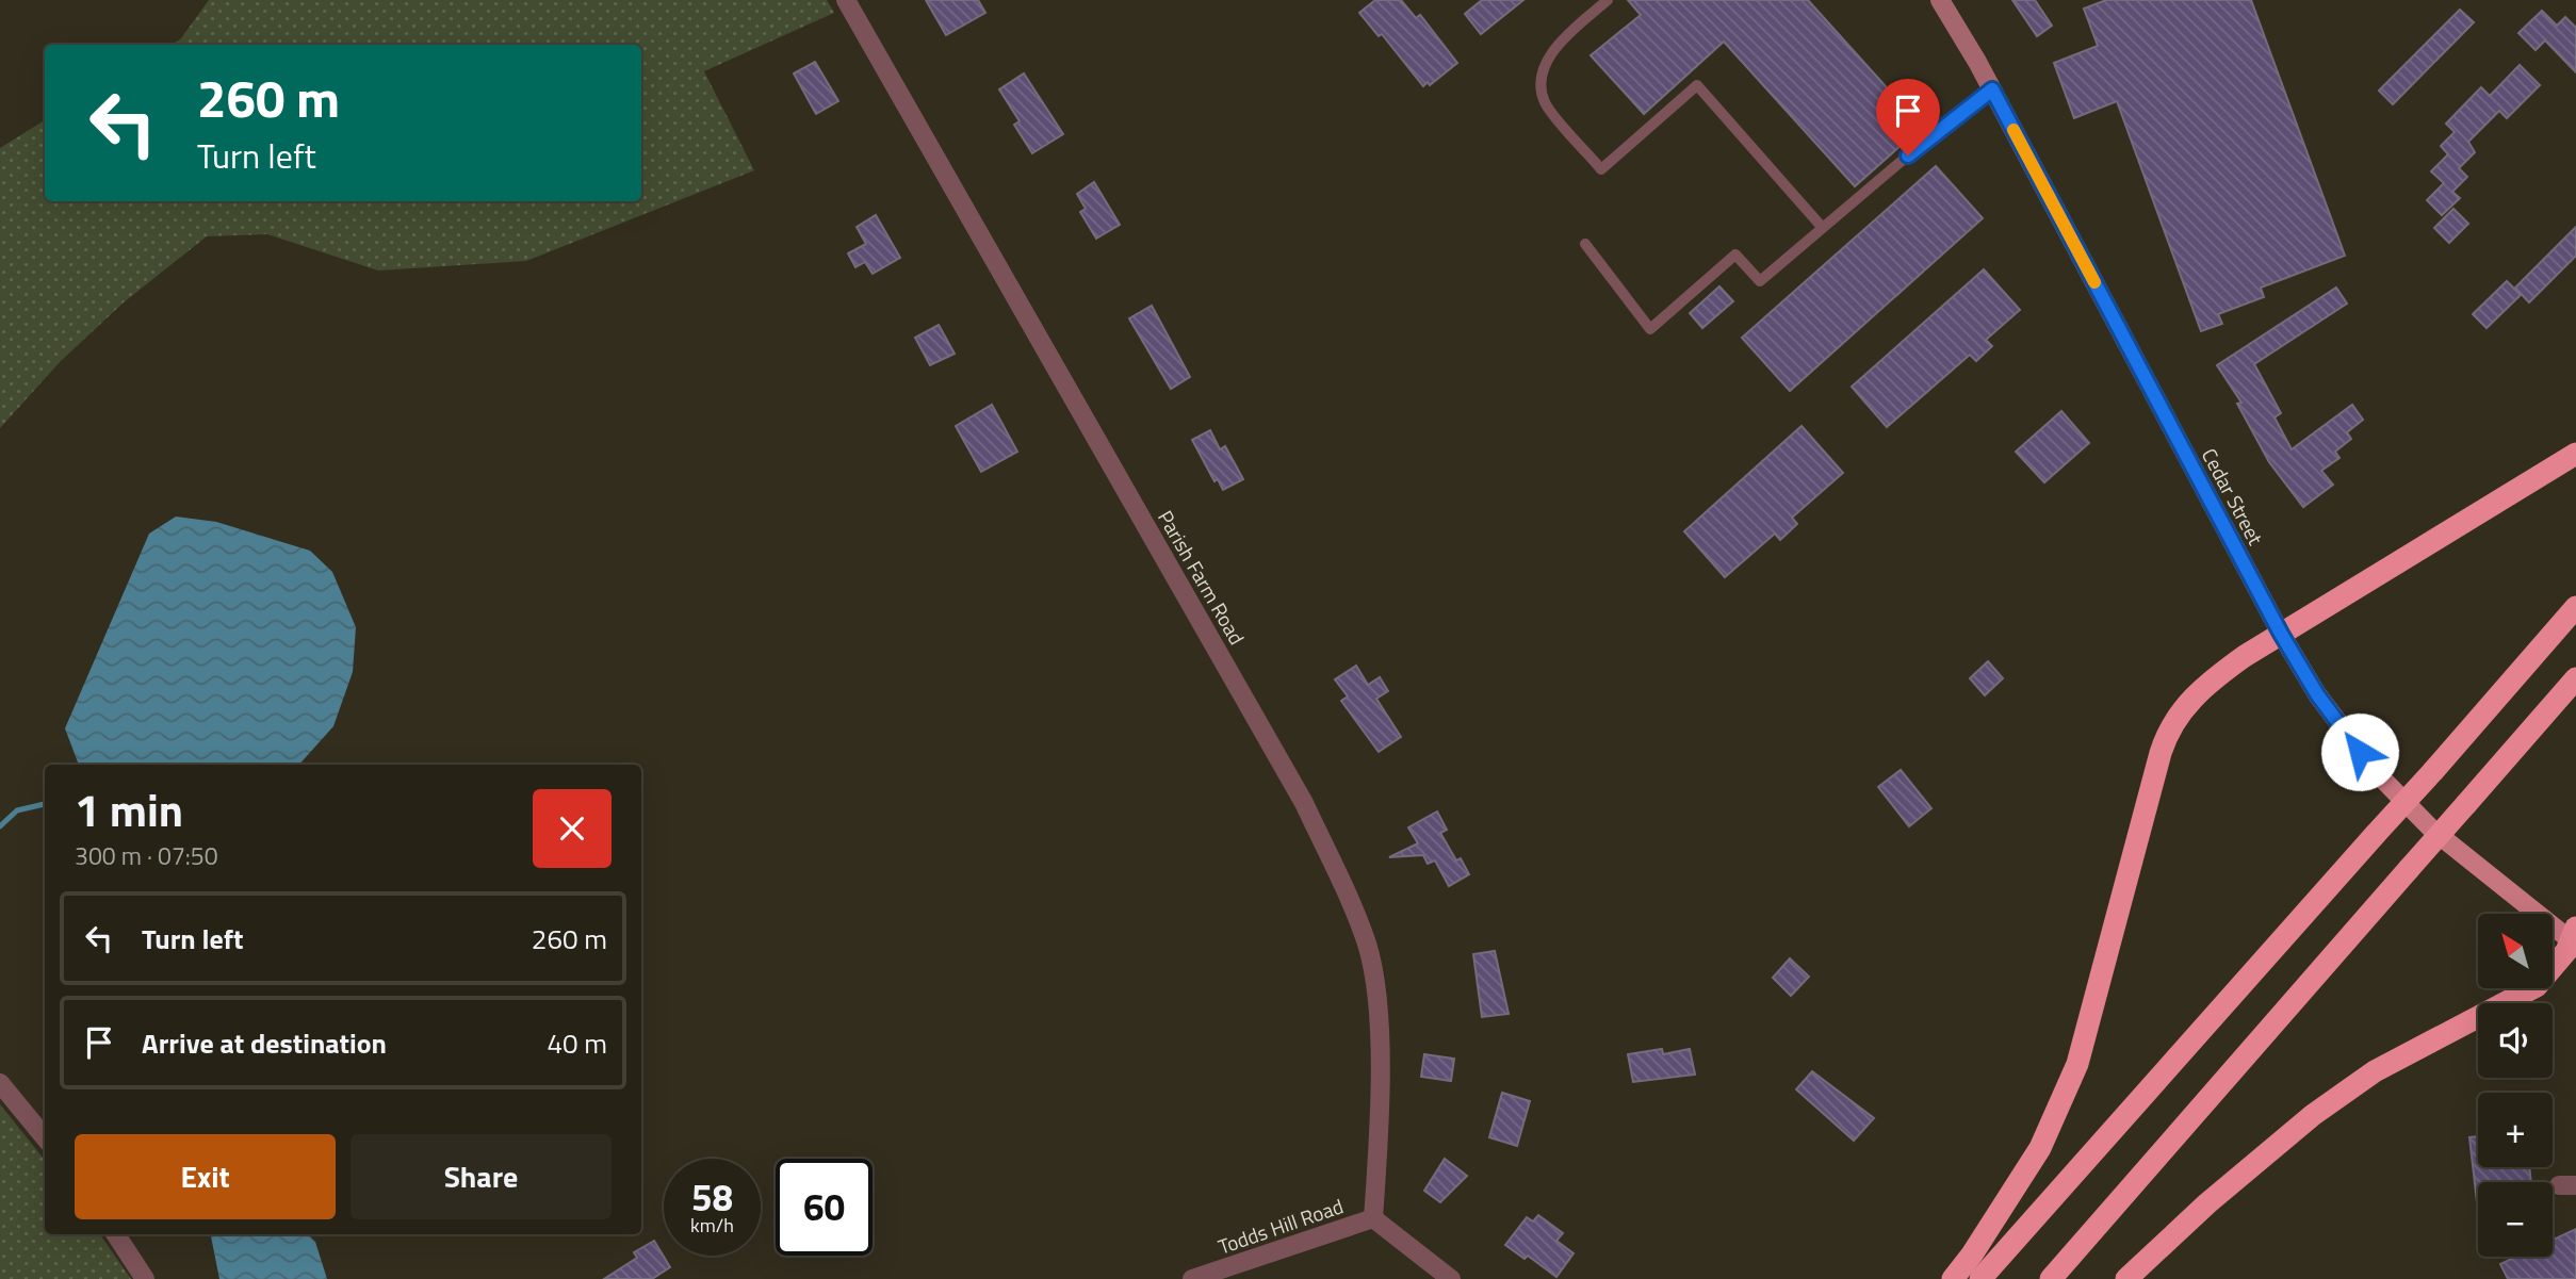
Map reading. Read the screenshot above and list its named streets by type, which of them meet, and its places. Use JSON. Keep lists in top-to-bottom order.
{
  "streets": {
    "main road": ["Cedar Street"],
    "street": ["Parish Farm Road", "Todds Hill Road"]
  },
  "crossings": [
    ["Parish Farm Road", "Todds Hill Road"]
  ],
  "north": "top left",
  "page": {
    "turn": ["260 m", "Turn left"],
    "heading": ["1 min", "300 m · 07:50"],
    "list": [
      {
        "name": "Turn left",
        "value": "260 m"
      },
      {
        "name": "Arrive at destination",
        "value": "40 m"
      }
    ],
    "map_buttons": ["+", "−"],
    "buttons": ["Exit", "Share"],
    "speed": "58 km/h",
    "limit": "60"
  }
}
